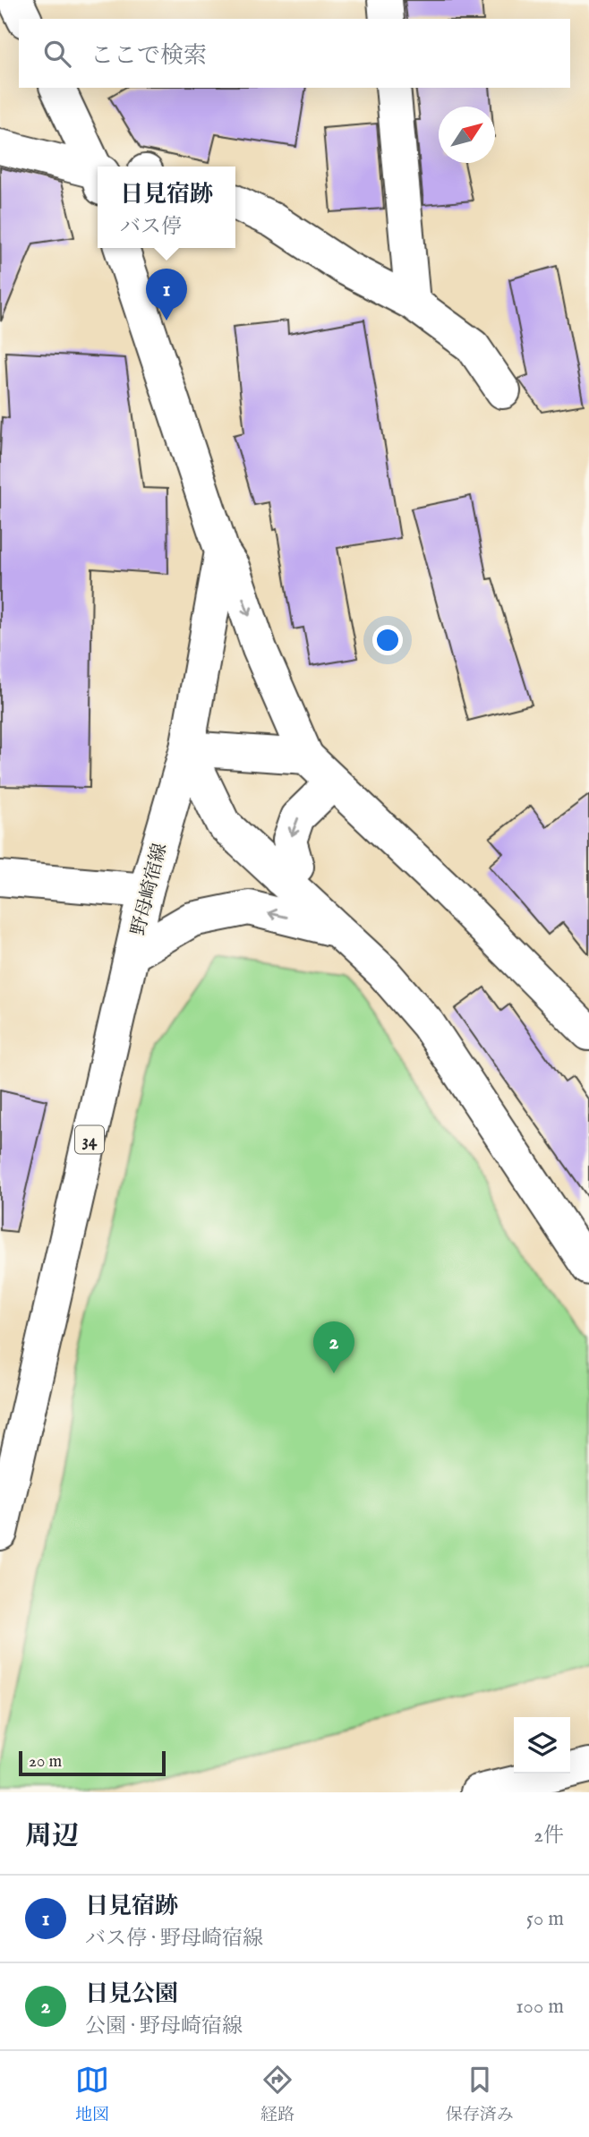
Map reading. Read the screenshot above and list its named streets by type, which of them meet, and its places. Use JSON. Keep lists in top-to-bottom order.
{
  "streets": {
    "street": ["野母崎宿線", "34"]
  },
  "scale_bar": "20 m",
  "north": "top right",
  "page": {
    "search": "ここで検索",
    "popup": ["日見宿跡", "バス停"],
    "pins": ["1", "2"],
    "scale": "20 m",
    "heading": ["周辺", "2件"],
    "list": [
      {
        "mark": "1",
        "name": "日見宿跡",
        "note": "バス停 · 野母崎宿線",
        "value": "50 m"
      },
      {
        "mark": "2",
        "name": "日見公園",
        "note": "公園 · 野母崎宿線",
        "value": "100 m"
      }
    ],
    "nav": ["地図", "経路", "保存済み"]
  }
}
